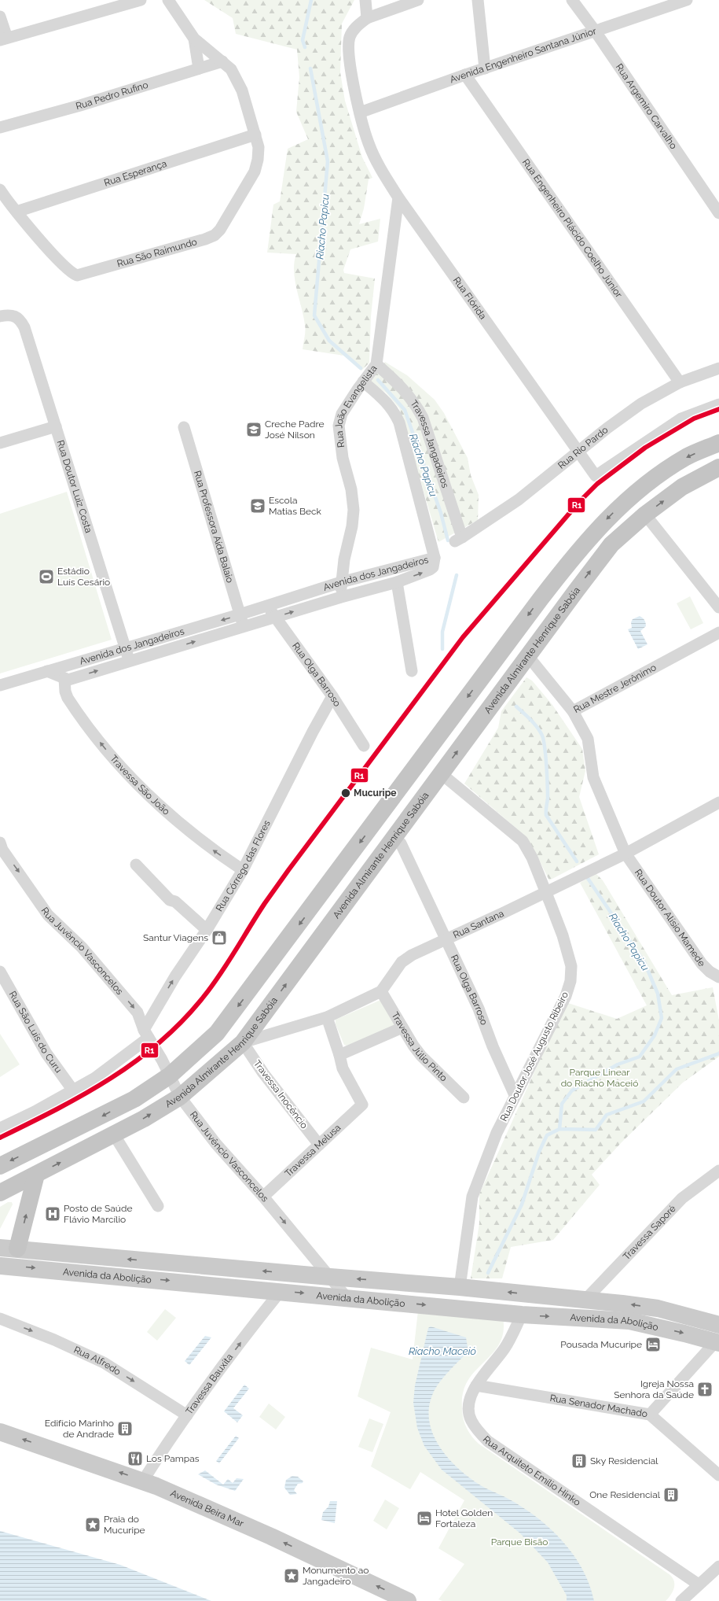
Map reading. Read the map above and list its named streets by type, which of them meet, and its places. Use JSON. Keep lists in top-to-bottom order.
{
  "streets": {
    "highway": ["Avenida Almirante Henrique Sabóia"],
    "main road": ["Avenida da Abolição", "Avenida Beira Mar"],
    "street": [
      "Avenida Engenheiro Santana Júnior",
      "Rua Pedro Rufino",
      "Rua Argemiro Carvalho",
      "Rua Esperança",
      "Rua Engenheiro Plácido Coelho Júnior",
      "Rua São Raimundo",
      "Rua Flórida",
      "Rua João Evangelista",
      "Travessa Jangadeiros",
      "Rua Rio Pardo",
      "Rua Doutor Luiz Costa",
      "Rua Professora Aída Balaio",
      "Avenida dos Jangadeiros",
      "Rua Olga Barroso",
      "Rua Mestre Jerônimo",
      "Travessa São João",
      "Rua Córrego das Flores",
      "Rua Doutor Alísio Mamede",
      "Rua Santana",
      "Rua Juvêncio Vasconcelos",
      "Rua São Luís do Curu",
      "Travessa Júlio Pinto",
      "Rua Doutor José Augusto Ribeiro",
      "Travessa Inocêncio",
      "Travessa Melusa",
      "Travessa Saporé",
      "Rua Alfredo",
      "Travessa Bauxita",
      "Rua Senador Machado",
      "Rua Arquiteto Emílio Hinko"
    ]
  },
  "crossings": [
    ["Avenida Engenheiro Santana Júnior", "Rua Argemiro Carvalho"],
    ["Avenida Engenheiro Santana Júnior", "Rua Engenheiro Plácido Coelho Júnior"],
    ["Avenida Engenheiro Santana Júnior", "Rua Flórida"],
    ["Rua Pedro Rufino", "Rua São Raimundo"],
    ["Rua Esperança", "Rua São Raimundo"],
    ["Rua Engenheiro Plácido Coelho Júnior", "Rua Rio Pardo"],
    ["Rua Flórida", "Rua João Evangelista"],
    ["Rua Flórida", "Rua Rio Pardo"],
    ["Rua João Evangelista", "Travessa Jangadeiros"],
    ["Rua João Evangelista", "Avenida dos Jangadeiros"],
    ["Travessa Jangadeiros", "Rua Rio Pardo"],
    ["Travessa Jangadeiros", "Avenida dos Jangadeiros"],
    ["Rua Doutor Luiz Costa", "Avenida dos Jangadeiros"],
    ["Rua Professora Aída Balaio", "Avenida dos Jangadeiros"],
    ["Avenida dos Jangadeiros", "Rua Olga Barroso"],
    ["Avenida dos Jangadeiros", "Travessa São João"],
    ["Avenida Almirante Henrique Sabóia", "Rua Olga Barroso"],
    ["Avenida Almirante Henrique Sabóia", "Rua Mestre Jerônimo"],
    ["Avenida Almirante Henrique Sabóia", "Rua Santana"],
    ["Avenida Almirante Henrique Sabóia", "Rua Juvêncio Vasconcelos"],
    ["Avenida Almirante Henrique Sabóia", "Rua Doutor José Augusto Ribeiro"],
    ["Avenida Almirante Henrique Sabóia", "Travessa Inocêncio"],
    ["Rua Olga Barroso", "Rua Córrego das Flores"],
    ["Rua Olga Barroso", "Rua Santana"],
    ["Rua Olga Barroso", "Rua Doutor José Augusto Ribeiro"],
    ["Rua Mestre Jerônimo", "Rua Doutor Alísio Mamede"],
    ["Travessa São João", "Rua Córrego das Flores"],
    ["Rua Córrego das Flores", "Rua Juvêncio Vasconcelos"],
    ["Rua Doutor Alísio Mamede", "Rua Santana"],
    ["Rua Santana", "Travessa Júlio Pinto"],
    ["Rua Santana", "Rua Doutor José Augusto Ribeiro"],
    ["Rua Santana", "Travessa Inocêncio"],
    ["Rua Juvêncio Vasconcelos", "Travessa Melusa"],
    ["Rua Juvêncio Vasconcelos", "Avenida da Abolição"],
    ["Rua Doutor José Augusto Ribeiro", "Avenida da Abolição"],
    ["Travessa Inocêncio", "Travessa Melusa"],
    ["Travessa Saporé", "Avenida da Abolição"],
    ["Avenida da Abolição", "Travessa Bauxita"],
    ["Avenida da Abolição", "Rua Arquiteto Emílio Hinko"],
    ["Rua Alfredo", "Travessa Bauxita"],
    ["Travessa Bauxita", "Avenida Beira Mar"],
    ["Rua Senador Machado", "Rua Arquiteto Emílio Hinko"]
  ],
  "one_way": [
    "Rua Juvêncio Vasconcelos",
    "Rua Alfredo",
    "Travessa Bauxita",
    "Avenida Beira Mar"
  ],
  "water": ["Riacho Papicu", "Riacho Maceió"],
  "parks": ["Parque Linear do Riacho Maceió", "Parque Bisão"],
  "places": {
    "school or university": ["Creche Padre José Nilson", "Escola Matias Beck"],
    "sports": ["Estádio Luís Cesário"],
    "other": ["Mucuripe"],
    "shop": ["Santur Viagens"],
    "hospital": ["Posto de Saúde Flávio Marcílio"],
    "hotel": ["Pousada Mucuripe", "Hotel Golden Fortaleza"],
    "church": ["Igreja Nossa Senhora da Saúde"],
    "building": ["Edifício Marinho de Andrade", "Sky Residencial", "One Residencial"],
    "restaurant": ["Los Pampas"],
    "place": ["Praia do Mucuripe", "Monumento ao Jangadeiro"]
  },
  "lines": ["transit line R1"]
}
